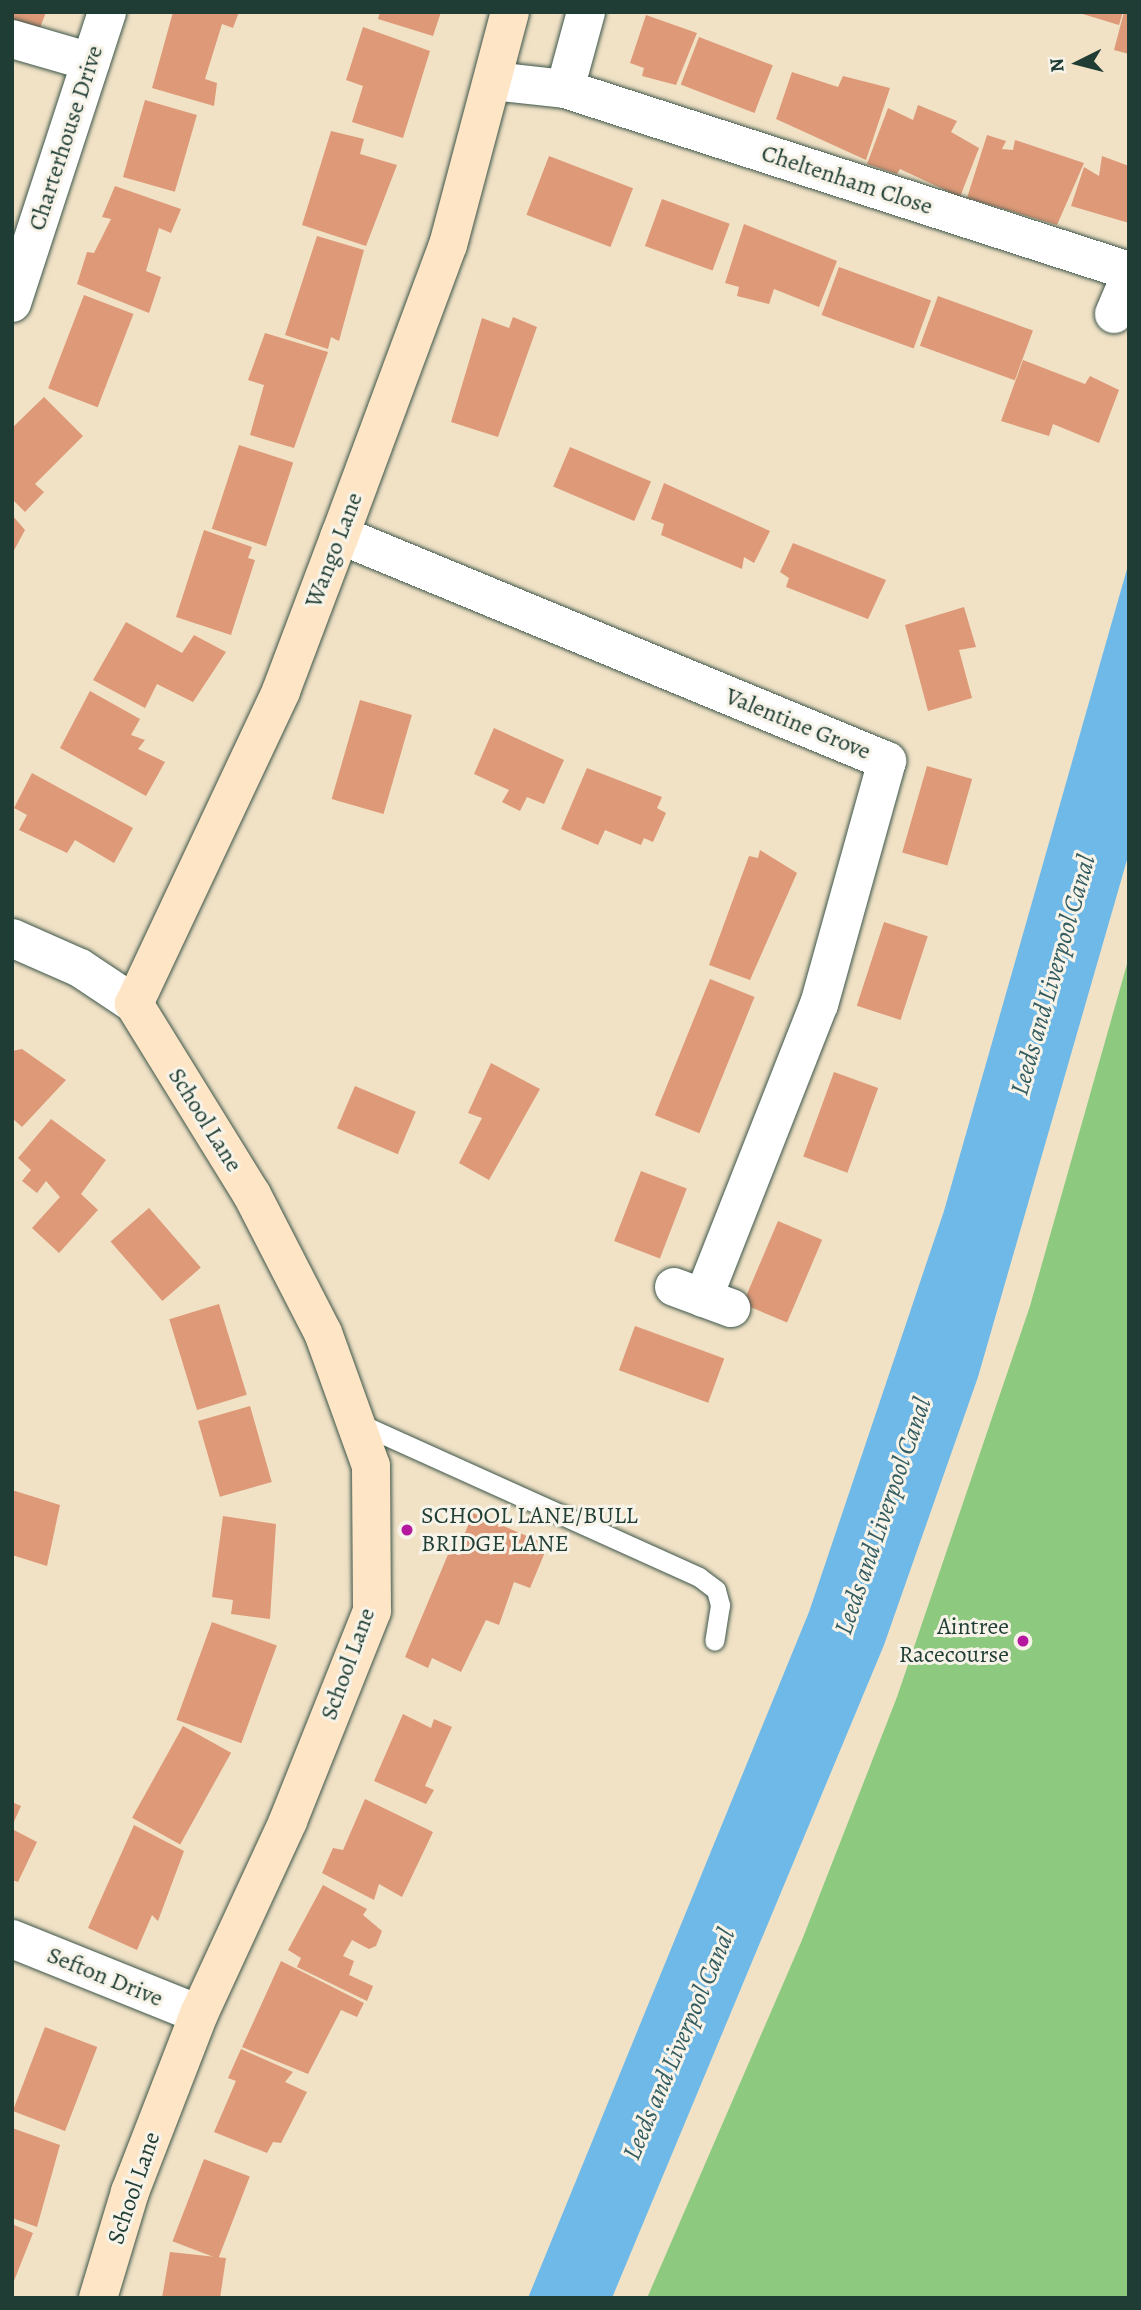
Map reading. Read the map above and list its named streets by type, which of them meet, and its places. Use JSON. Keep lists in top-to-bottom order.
{
  "streets": {
    "main road": ["Wango Lane", "School Lane"],
    "street": [
      "Charterhouse Drive",
      "Cheltenham Close",
      "Valentine Grove",
      "Sefton Drive"
    ]
  },
  "crossings": [
    ["Wango Lane", "Valentine Grove"],
    ["Wango Lane", "School Lane"],
    ["School Lane", "Sefton Drive"]
  ],
  "water": ["Leeds and Liverpool Canal"],
  "places": ["SCHOOL LANE/BULL BRIDGE LANE", "Aintree Racecourse"],
  "north": "left"
}
